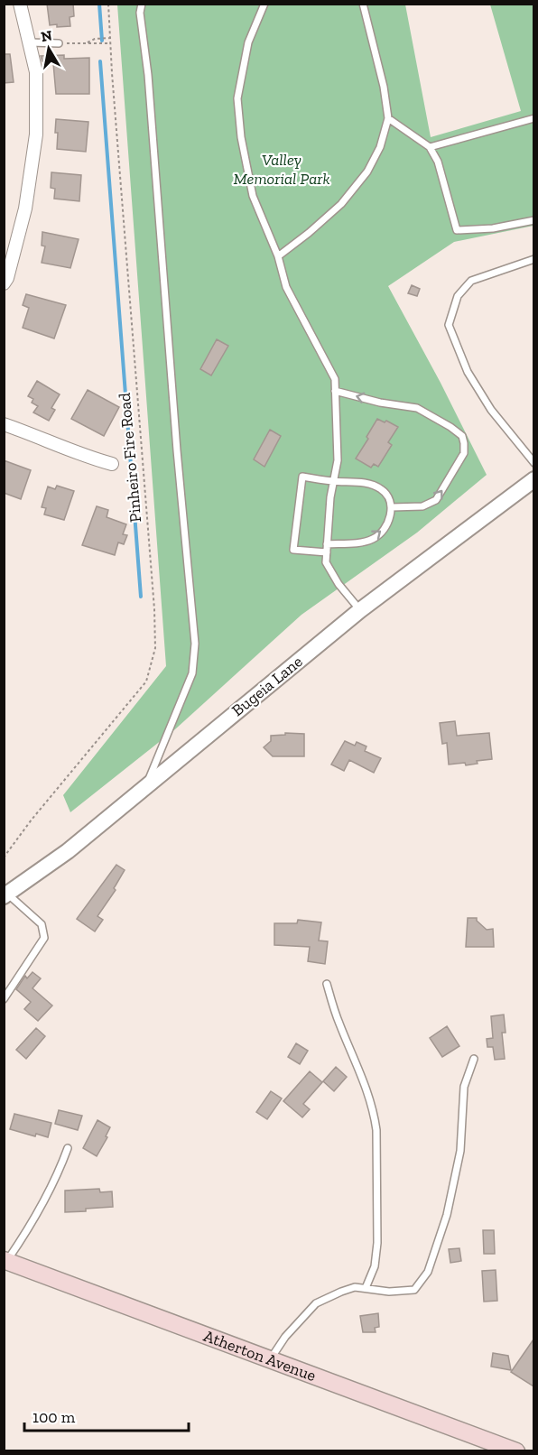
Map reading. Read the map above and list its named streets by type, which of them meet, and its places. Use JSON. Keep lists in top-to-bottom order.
{
  "streets": {
    "main road": ["Atherton Avenue"],
    "street": ["Bugeia Lane"],
    "path": ["Pinheiro Fire Road"]
  },
  "parks": ["Valley Memorial Park"],
  "scale_bar": "100 m",
  "north": "top"
}
